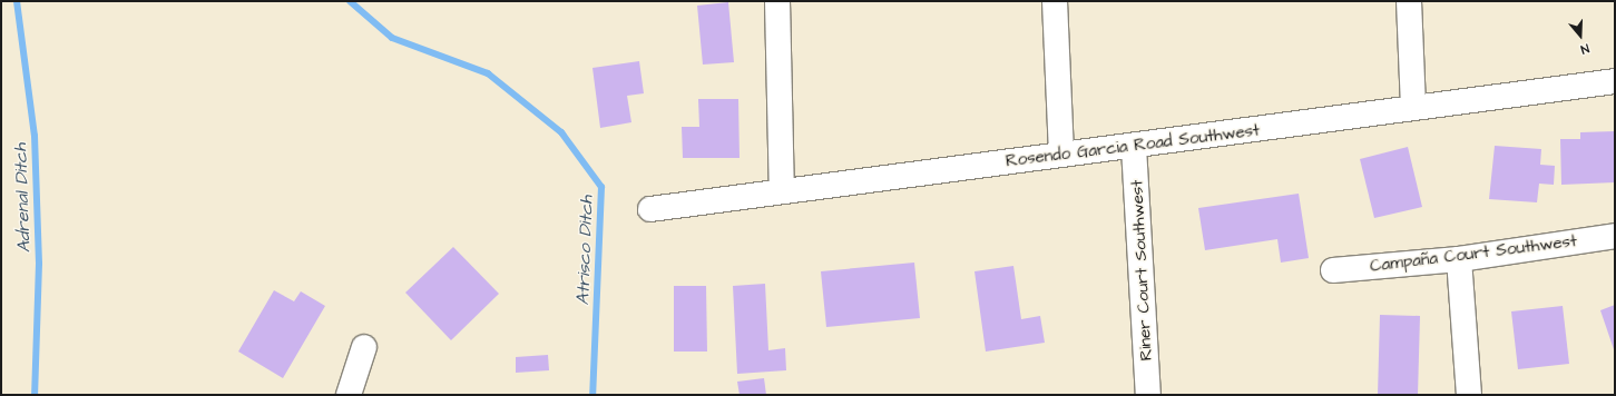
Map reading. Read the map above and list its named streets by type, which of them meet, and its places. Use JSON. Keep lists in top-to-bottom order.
{
  "streets": {
    "street": ["Rosendo Garcia Road Southwest", "Campaña Court Southwest", "Riner Court Southwest"]
  },
  "crossings": [
    ["Rosendo Garcia Road Southwest", "Riner Court Southwest"]
  ],
  "water": ["Adrenal Ditch", "Atrisco Ditch"],
  "north": "bottom"
}
